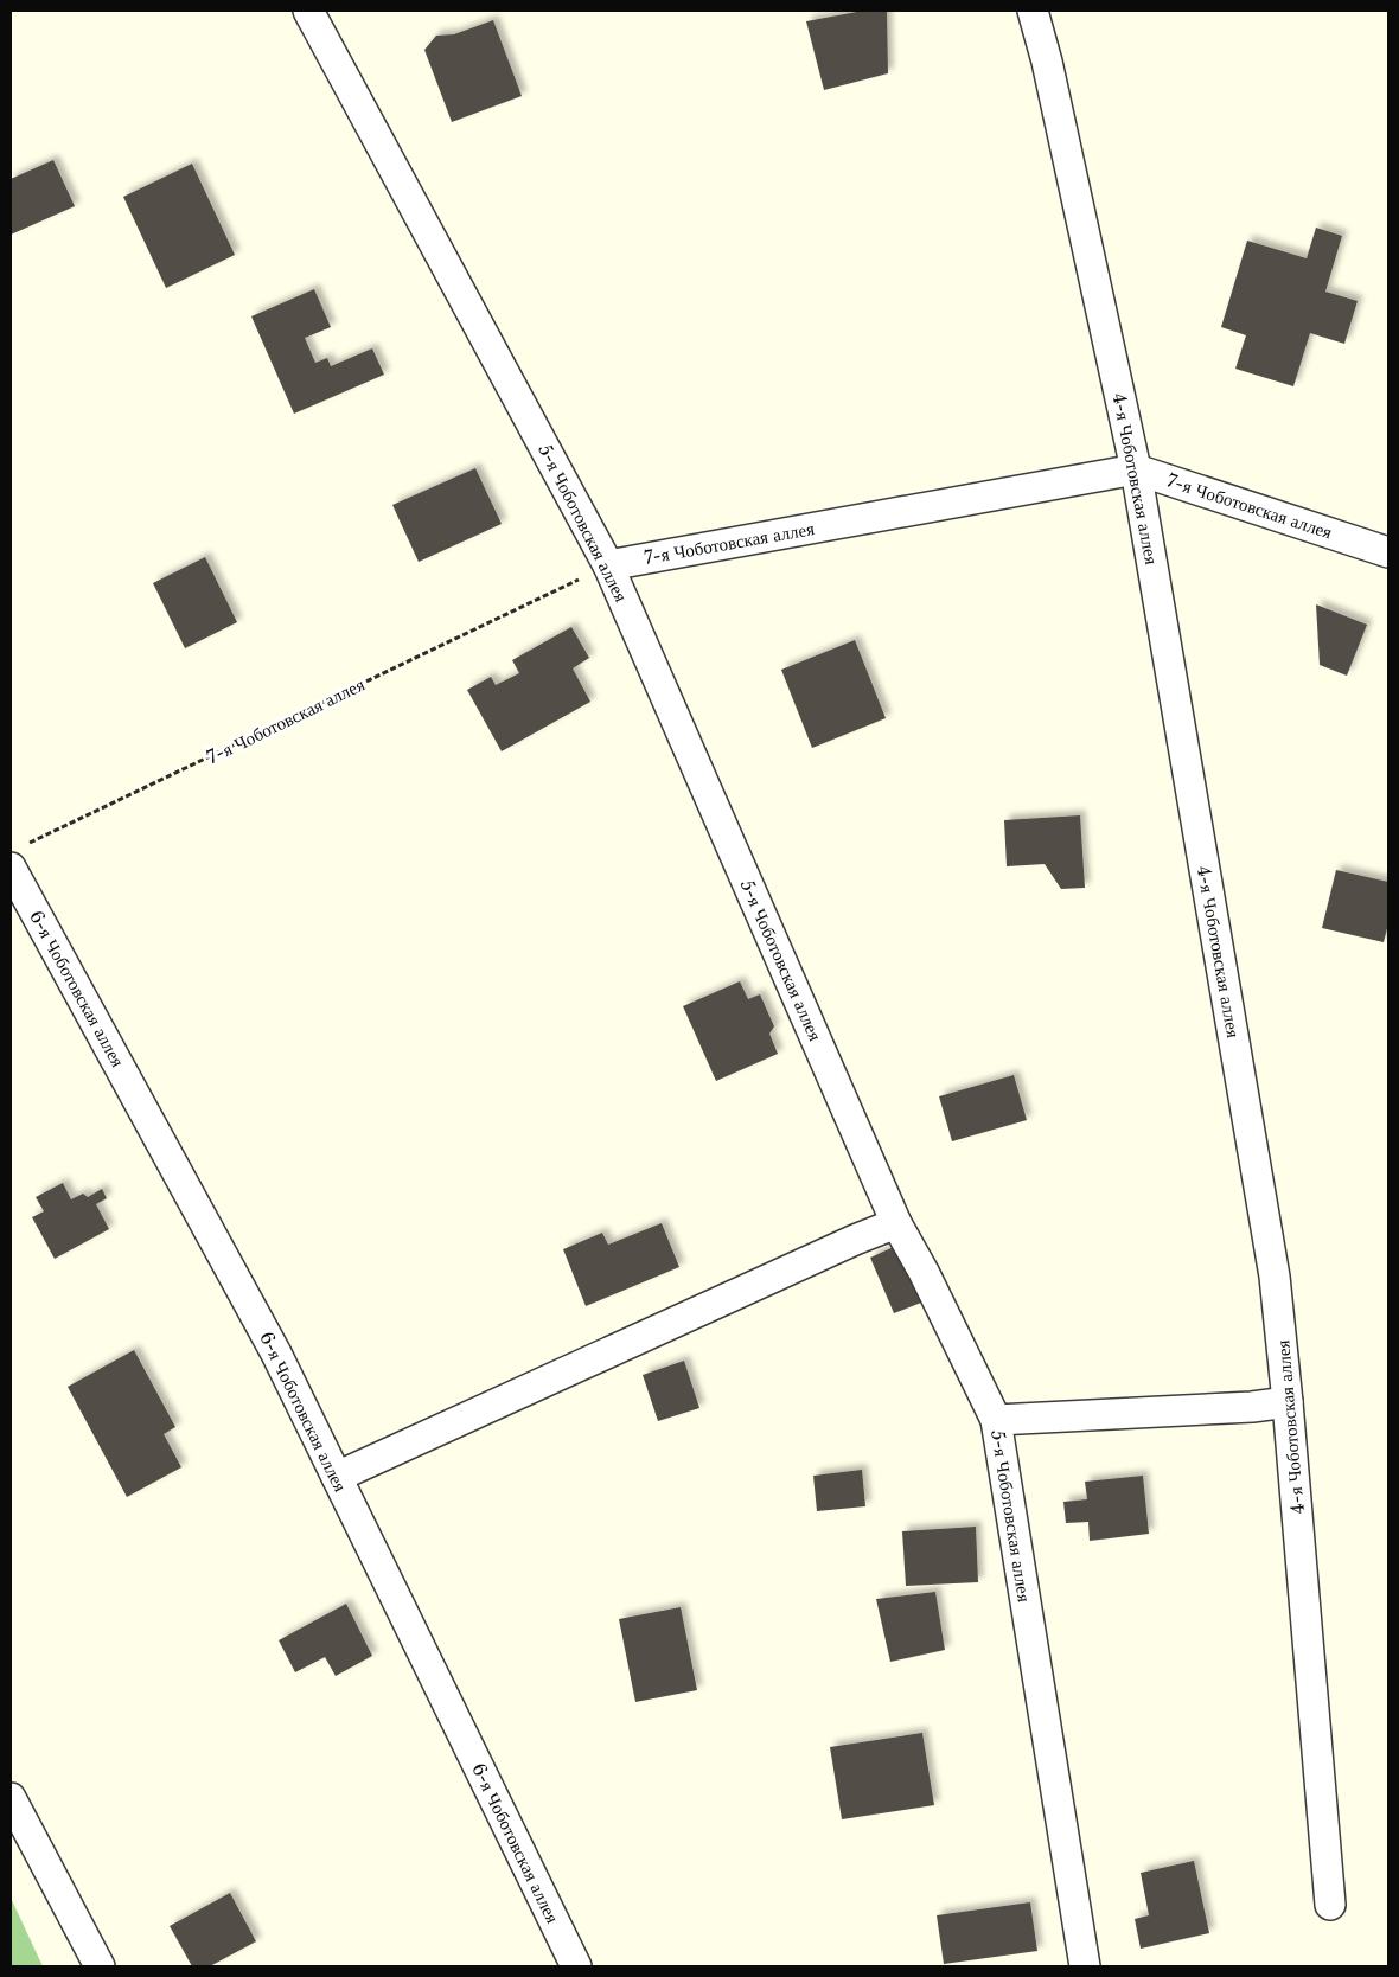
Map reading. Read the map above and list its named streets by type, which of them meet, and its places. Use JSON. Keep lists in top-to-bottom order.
{
  "streets": {
    "street": [
      "4-я Чоботовская аллея",
      "7-я Чоботовская аллея",
      "5-я Чоботовская аллея",
      "6-я Чоботовская аллея"
    ]
  },
  "crossings": [
    ["4-я Чоботовская аллея", "7-я Чоботовская аллея"],
    ["7-я Чоботовская аллея", "5-я Чоботовская аллея"],
    ["7-я Чоботовская аллея", "6-я Чоботовская аллея"]
  ]
}
